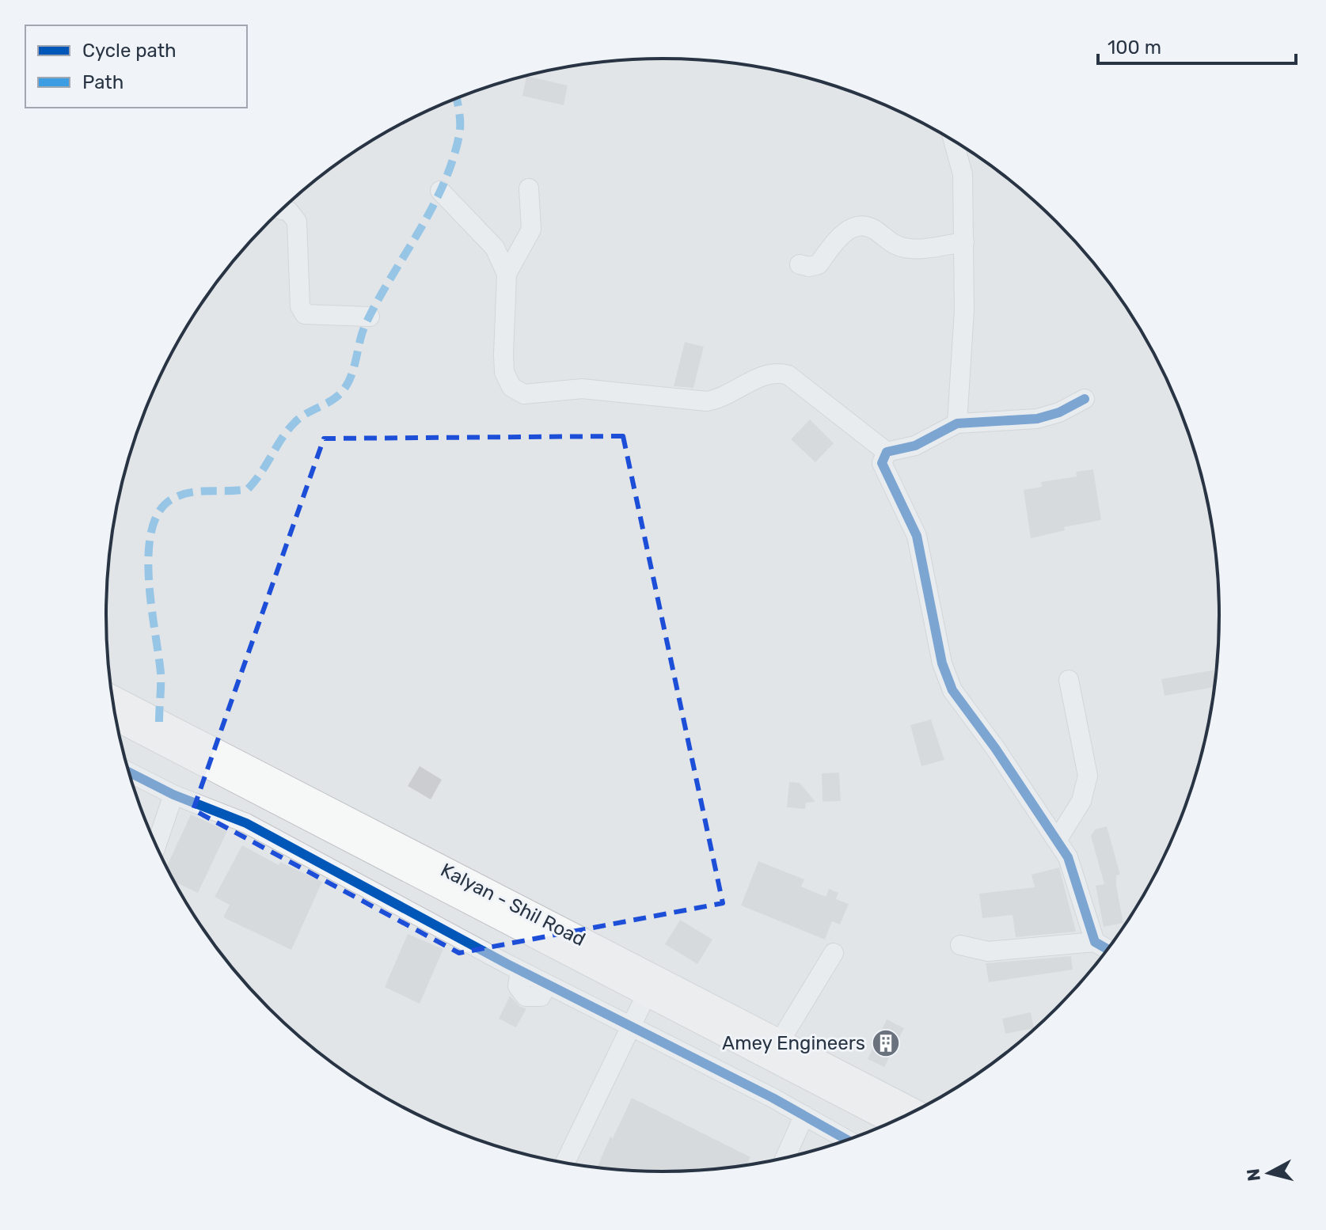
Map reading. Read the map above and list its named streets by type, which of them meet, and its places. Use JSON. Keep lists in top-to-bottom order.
{
  "streets": {
    "main road": ["Kalyan - Shil Road"]
  },
  "places": {
    "building": ["Amey Engineers"]
  },
  "legend": ["Cycle path", "Path"],
  "scale_bar": "100 m",
  "north": "left"
}
